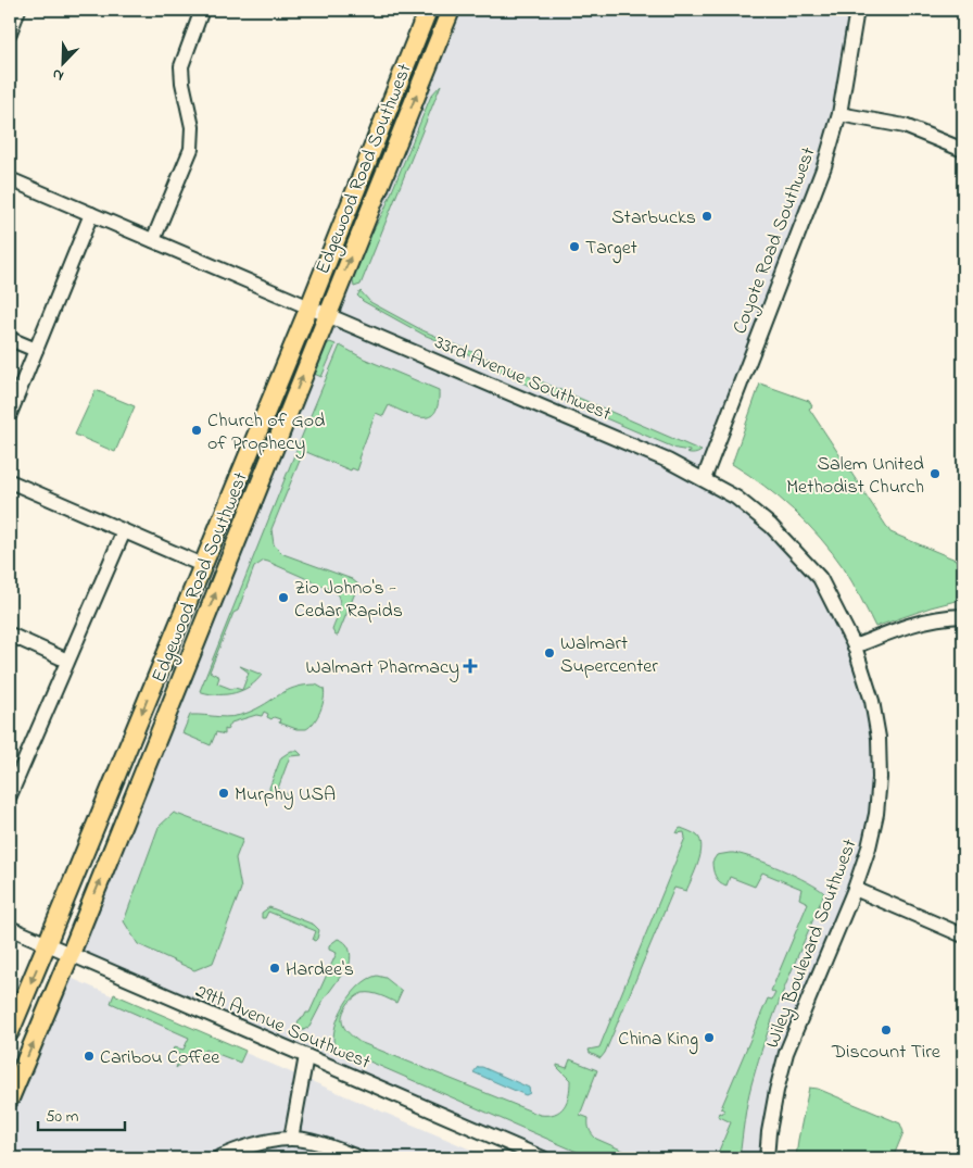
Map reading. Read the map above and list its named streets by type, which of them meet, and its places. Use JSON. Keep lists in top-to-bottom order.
{
  "streets": {
    "main road": ["Edgewood Road Southwest"],
    "street": [
      "Coyote Road Southwest",
      "33rd Avenue Southwest",
      "Wiley Boulevard Southwest",
      "29th Avenue Southwest"
    ]
  },
  "crossings": [
    ["Edgewood Road Southwest", "33rd Avenue Southwest"],
    ["Edgewood Road Southwest", "29th Avenue Southwest"],
    ["Coyote Road Southwest", "33rd Avenue Southwest"],
    ["33rd Avenue Southwest", "Wiley Boulevard Southwest"]
  ],
  "places": {
    "other": [
      "Starbucks",
      "Target",
      "Church of God of Prophecy",
      "Salem United Methodist Church",
      "Zio Johno's - Cedar Rapids",
      "Walmart Supercenter",
      "Murphy USA",
      "Hardee's",
      "Discount Tire",
      "China King",
      "Caribou Coffee"
    ],
    "health": ["Walmart Pharmacy"]
  },
  "scale_bar": "50 m",
  "north": "bottom left"
}
